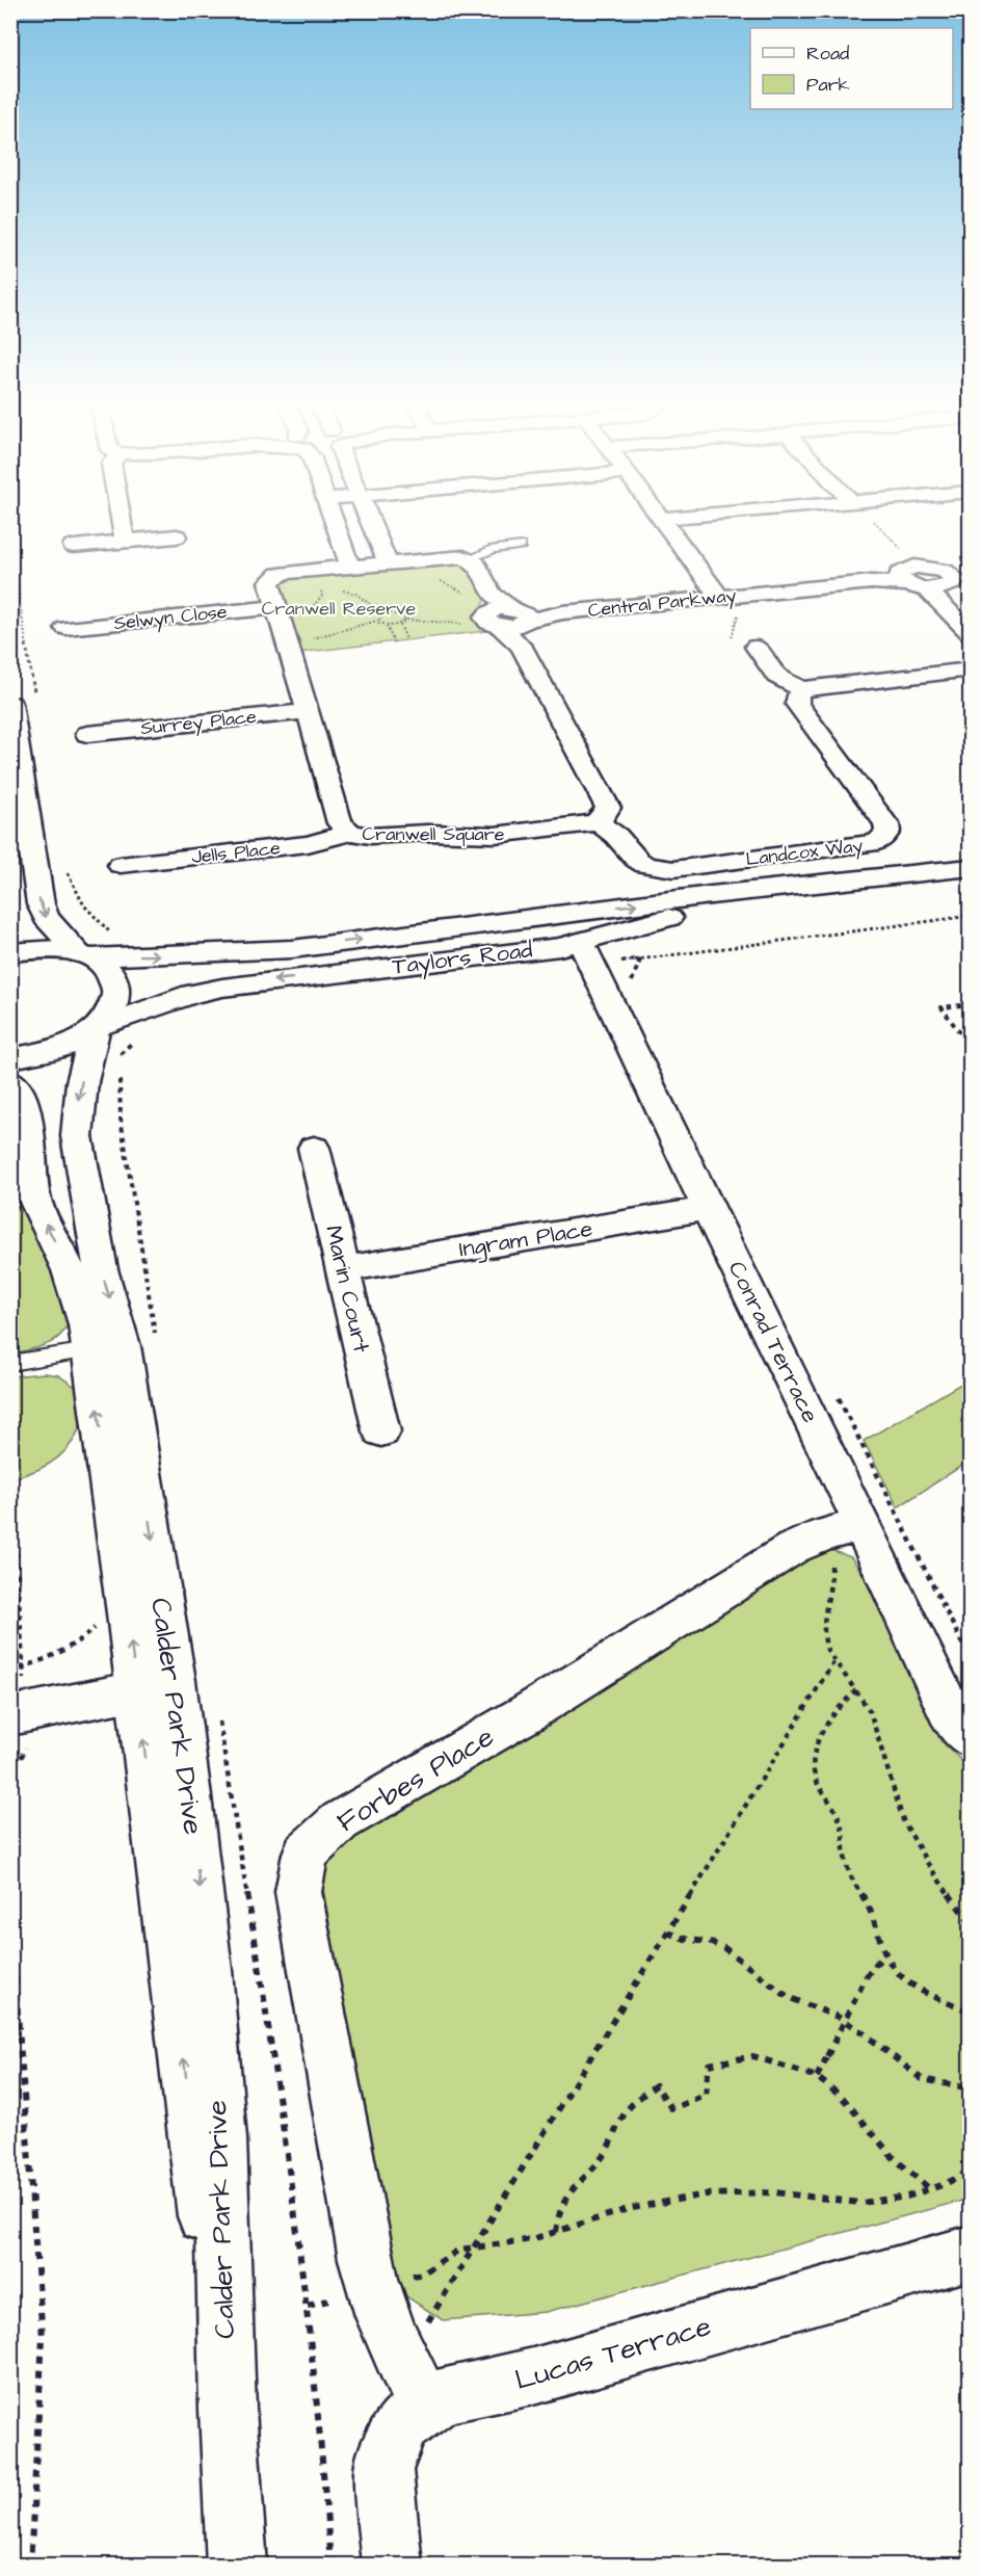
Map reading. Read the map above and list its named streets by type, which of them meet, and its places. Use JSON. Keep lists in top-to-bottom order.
{
  "streets": {
    "street": [
      "Central Parkway",
      "Selwyn Close",
      "Surrey Place",
      "Cranwell Square",
      "Jells Place",
      "Landcox Way",
      "Taylors Road",
      "Ingram Place",
      "Marin Court",
      "Conrad Terrace",
      "Calder Park Drive",
      "Forbes Place",
      "Lucas Terrace"
    ]
  },
  "crossings": [
    ["Selwyn Close", "Cranwell Square"],
    ["Surrey Place", "Cranwell Square"],
    ["Cranwell Square", "Jells Place"],
    ["Cranwell Square", "Landcox Way"],
    ["Taylors Road", "Conrad Terrace"],
    ["Taylors Road", "Calder Park Drive"],
    ["Ingram Place", "Marin Court"],
    ["Ingram Place", "Conrad Terrace"],
    ["Conrad Terrace", "Forbes Place"],
    ["Forbes Place", "Lucas Terrace"]
  ],
  "parks": ["Cranwell Reserve"],
  "legend": ["Road", "Park"]
}
